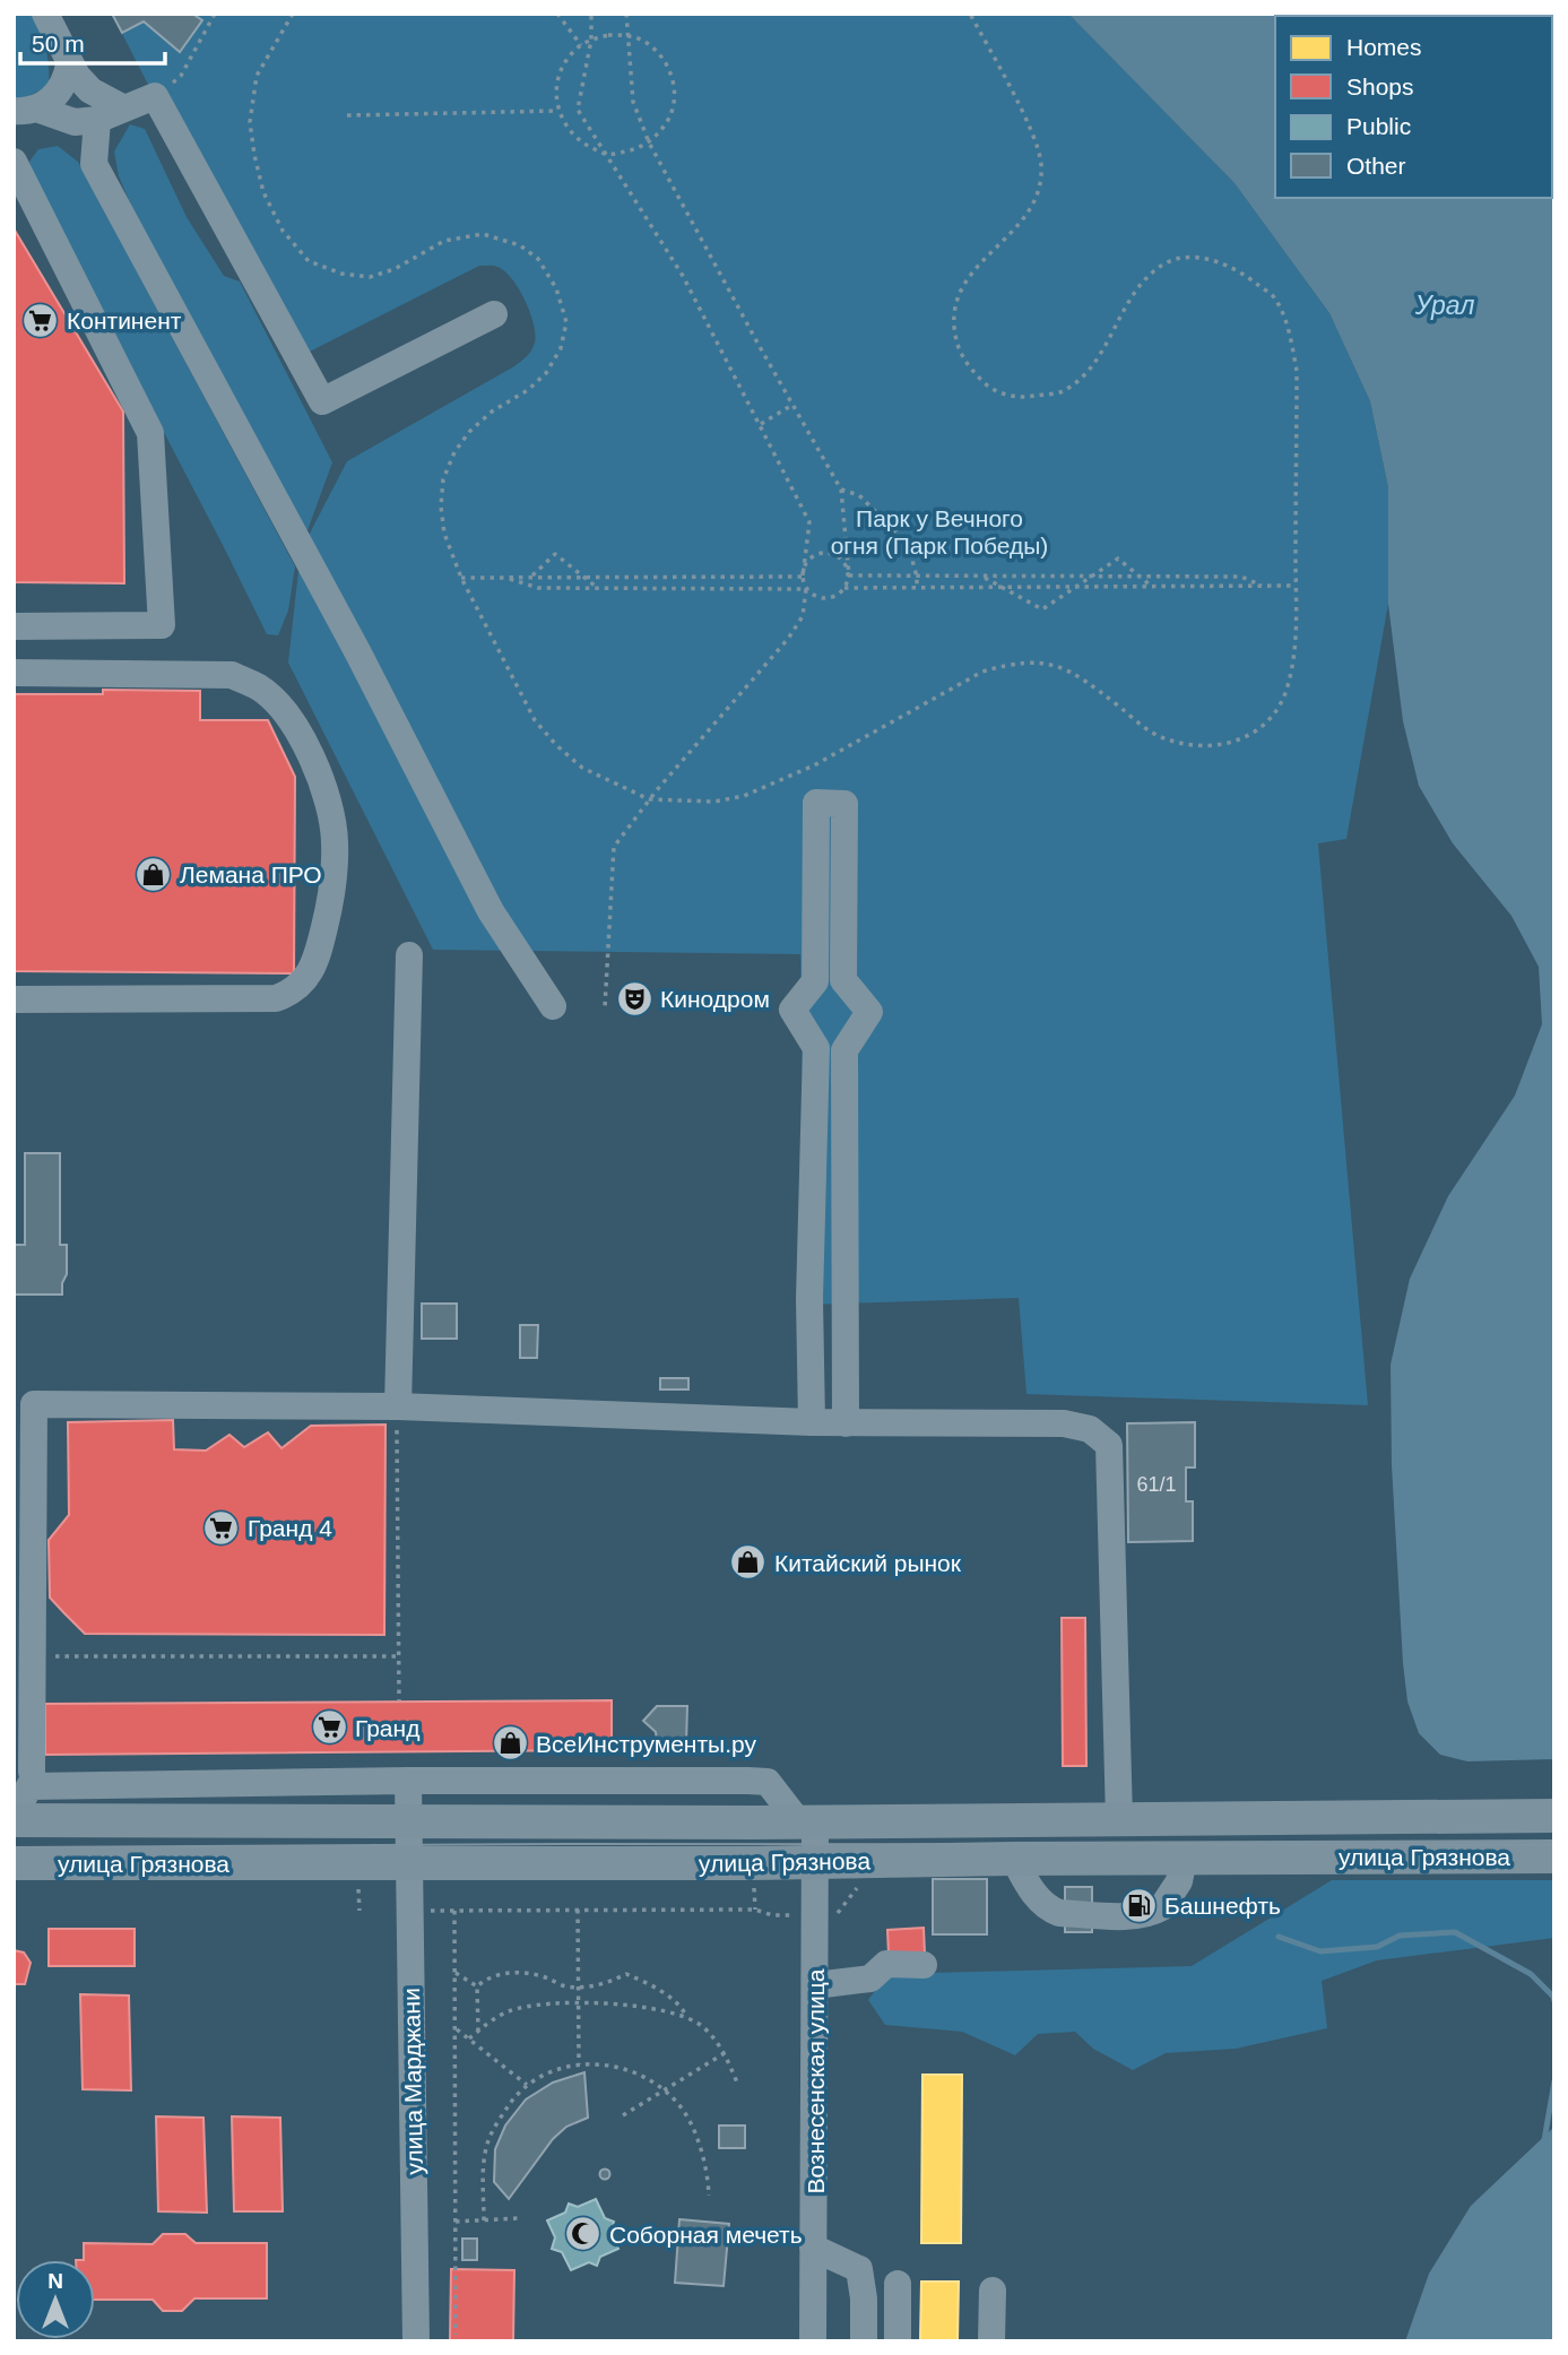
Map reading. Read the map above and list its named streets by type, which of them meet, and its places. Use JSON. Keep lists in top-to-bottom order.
{
  "streets": {
    "main road": ["улица Грязнова"],
    "street": ["улица Марджани", "Вознесенская улица"]
  },
  "crossings": [
    ["улица Грязнова", "улица Марджани"],
    ["улица Грязнова", "Вознесенская улица"]
  ],
  "water": ["Урал"],
  "parks": ["Парк у Вечного огня (Парк Победы)"],
  "places": {
    "supermarket": ["Континент", "Гранд 4", "Гранд"],
    "shop": ["Лемана ПРО", "Китайский рынок", "ВсеИнструменты.ру"],
    "theatre": ["Кинодром"],
    "fuel station": ["Башнефть"],
    "mosque": ["Соборная мечеть"]
  },
  "house_numbers": ["61/1"],
  "legend": [
    "Homes",
    "Shops",
    "Public",
    "Other"
  ],
  "scale_bar": "50 m",
  "north": "top"
}
